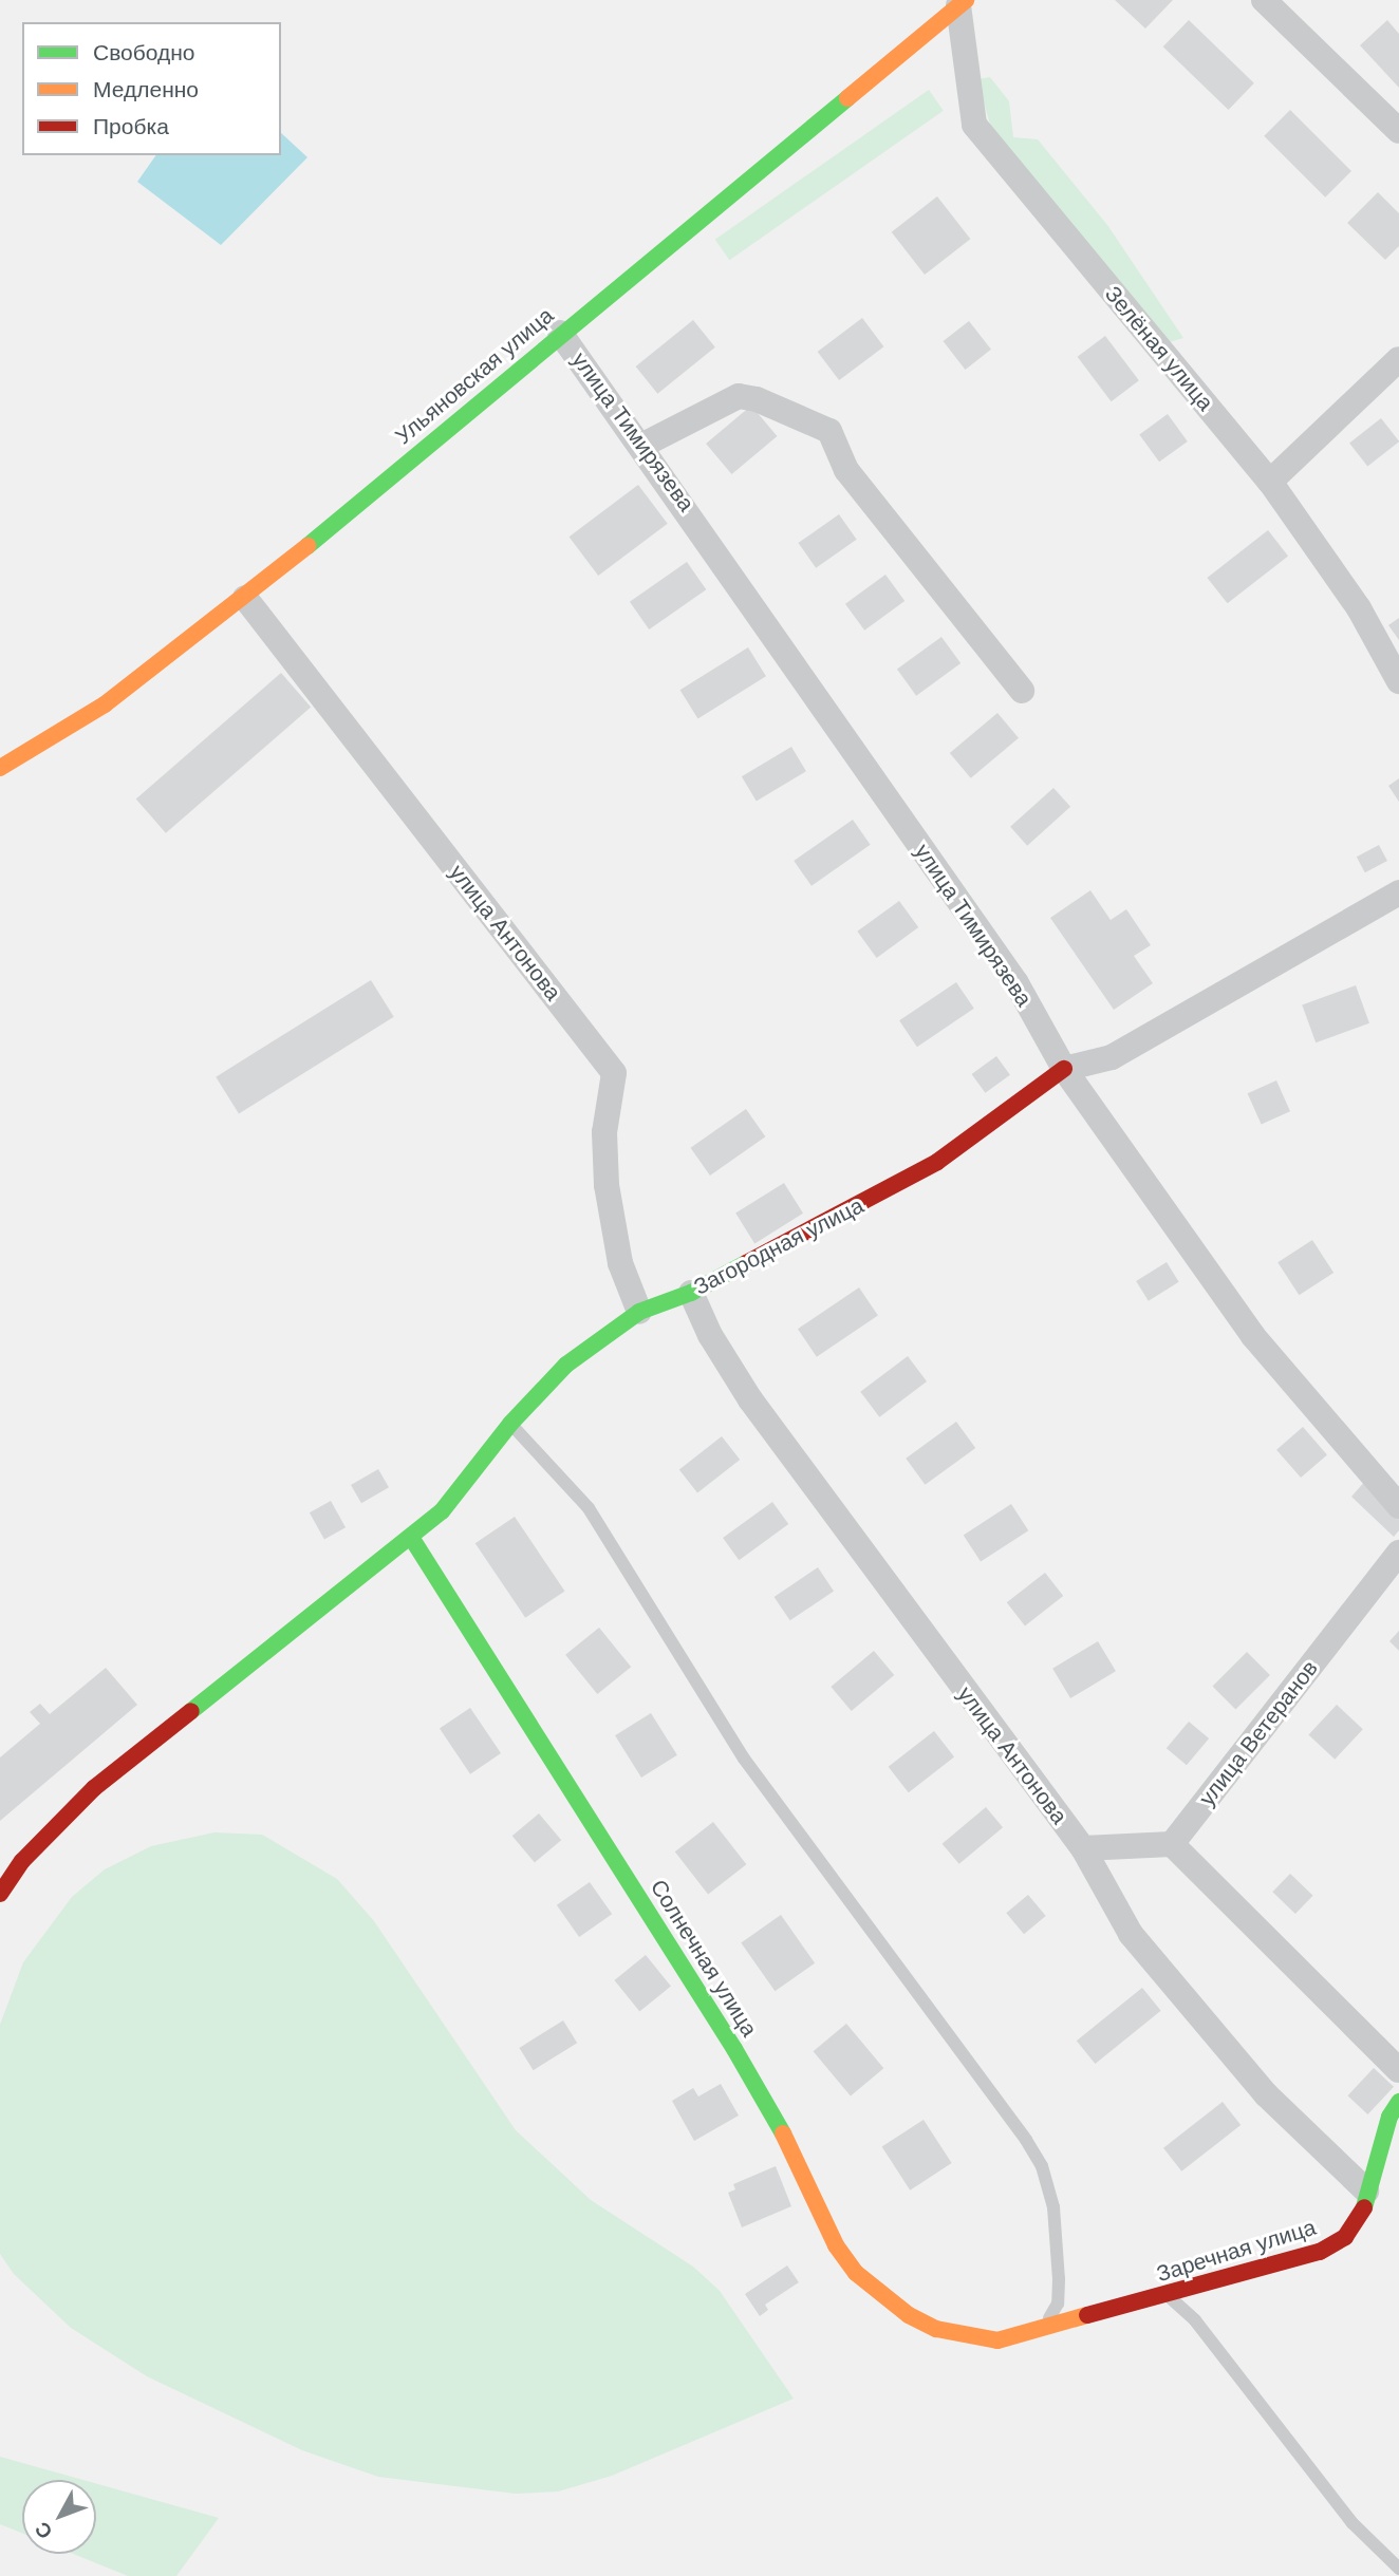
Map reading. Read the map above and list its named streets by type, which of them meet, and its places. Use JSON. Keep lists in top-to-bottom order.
{
  "streets": {
    "street": [
      "Зелёная улица",
      "Ульяновская улица",
      "улица Тимирязева",
      "улица Антонова",
      "Загородная улица",
      "улица Ветеранов",
      "Солнечная улица",
      "Заречная улица"
    ]
  },
  "crossings": [
    ["Зелёная улица", "Ульяновская улица"],
    ["Ульяновская улица", "улица Тимирязева"],
    ["Ульяновская улица", "улица Антонова"],
    ["улица Тимирязева", "Загородная улица"],
    ["улица Антонова", "Загородная улица"],
    ["улица Антонова", "Заречная улица"],
    ["Загородная улица", "Солнечная улица"],
    ["Солнечная улица", "Заречная улица"]
  ],
  "legend": ["Свободно", "Медленно", "Пробка"],
  "north": "bottom left"
}
